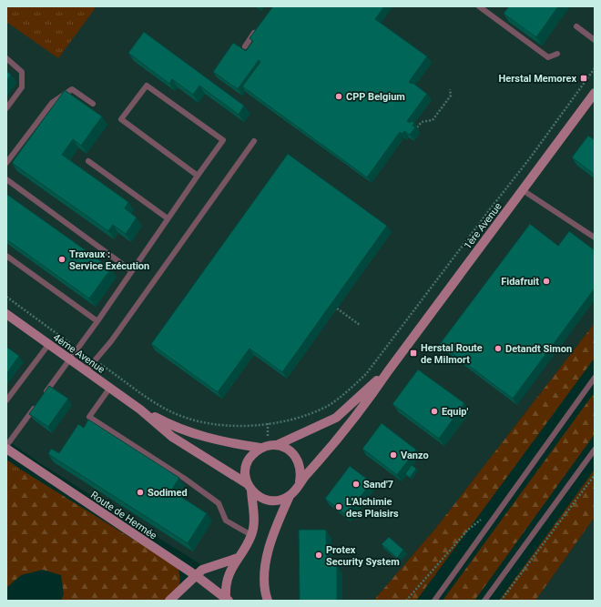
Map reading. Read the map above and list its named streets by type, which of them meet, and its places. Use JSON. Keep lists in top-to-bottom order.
{
  "streets": {
    "street": ["1ère Avenue", "4ème Avenue", "Route de Hermée"]
  },
  "crossings": [
    ["1ère Avenue", "4ème Avenue"]
  ],
  "places": {
    "transit": ["Herstal Memorex", "Herstal Route de Milmort"],
    "other": [
      "CPP Belgium",
      "Travaux : Service Exécution",
      "Fidafruit",
      "Detandt Simon",
      "Equip'",
      "Vanzo",
      "Sand'7",
      "Sodimed",
      "L'Alchimie des Plaisirs",
      "Protex Security System"
    ]
  }
}
